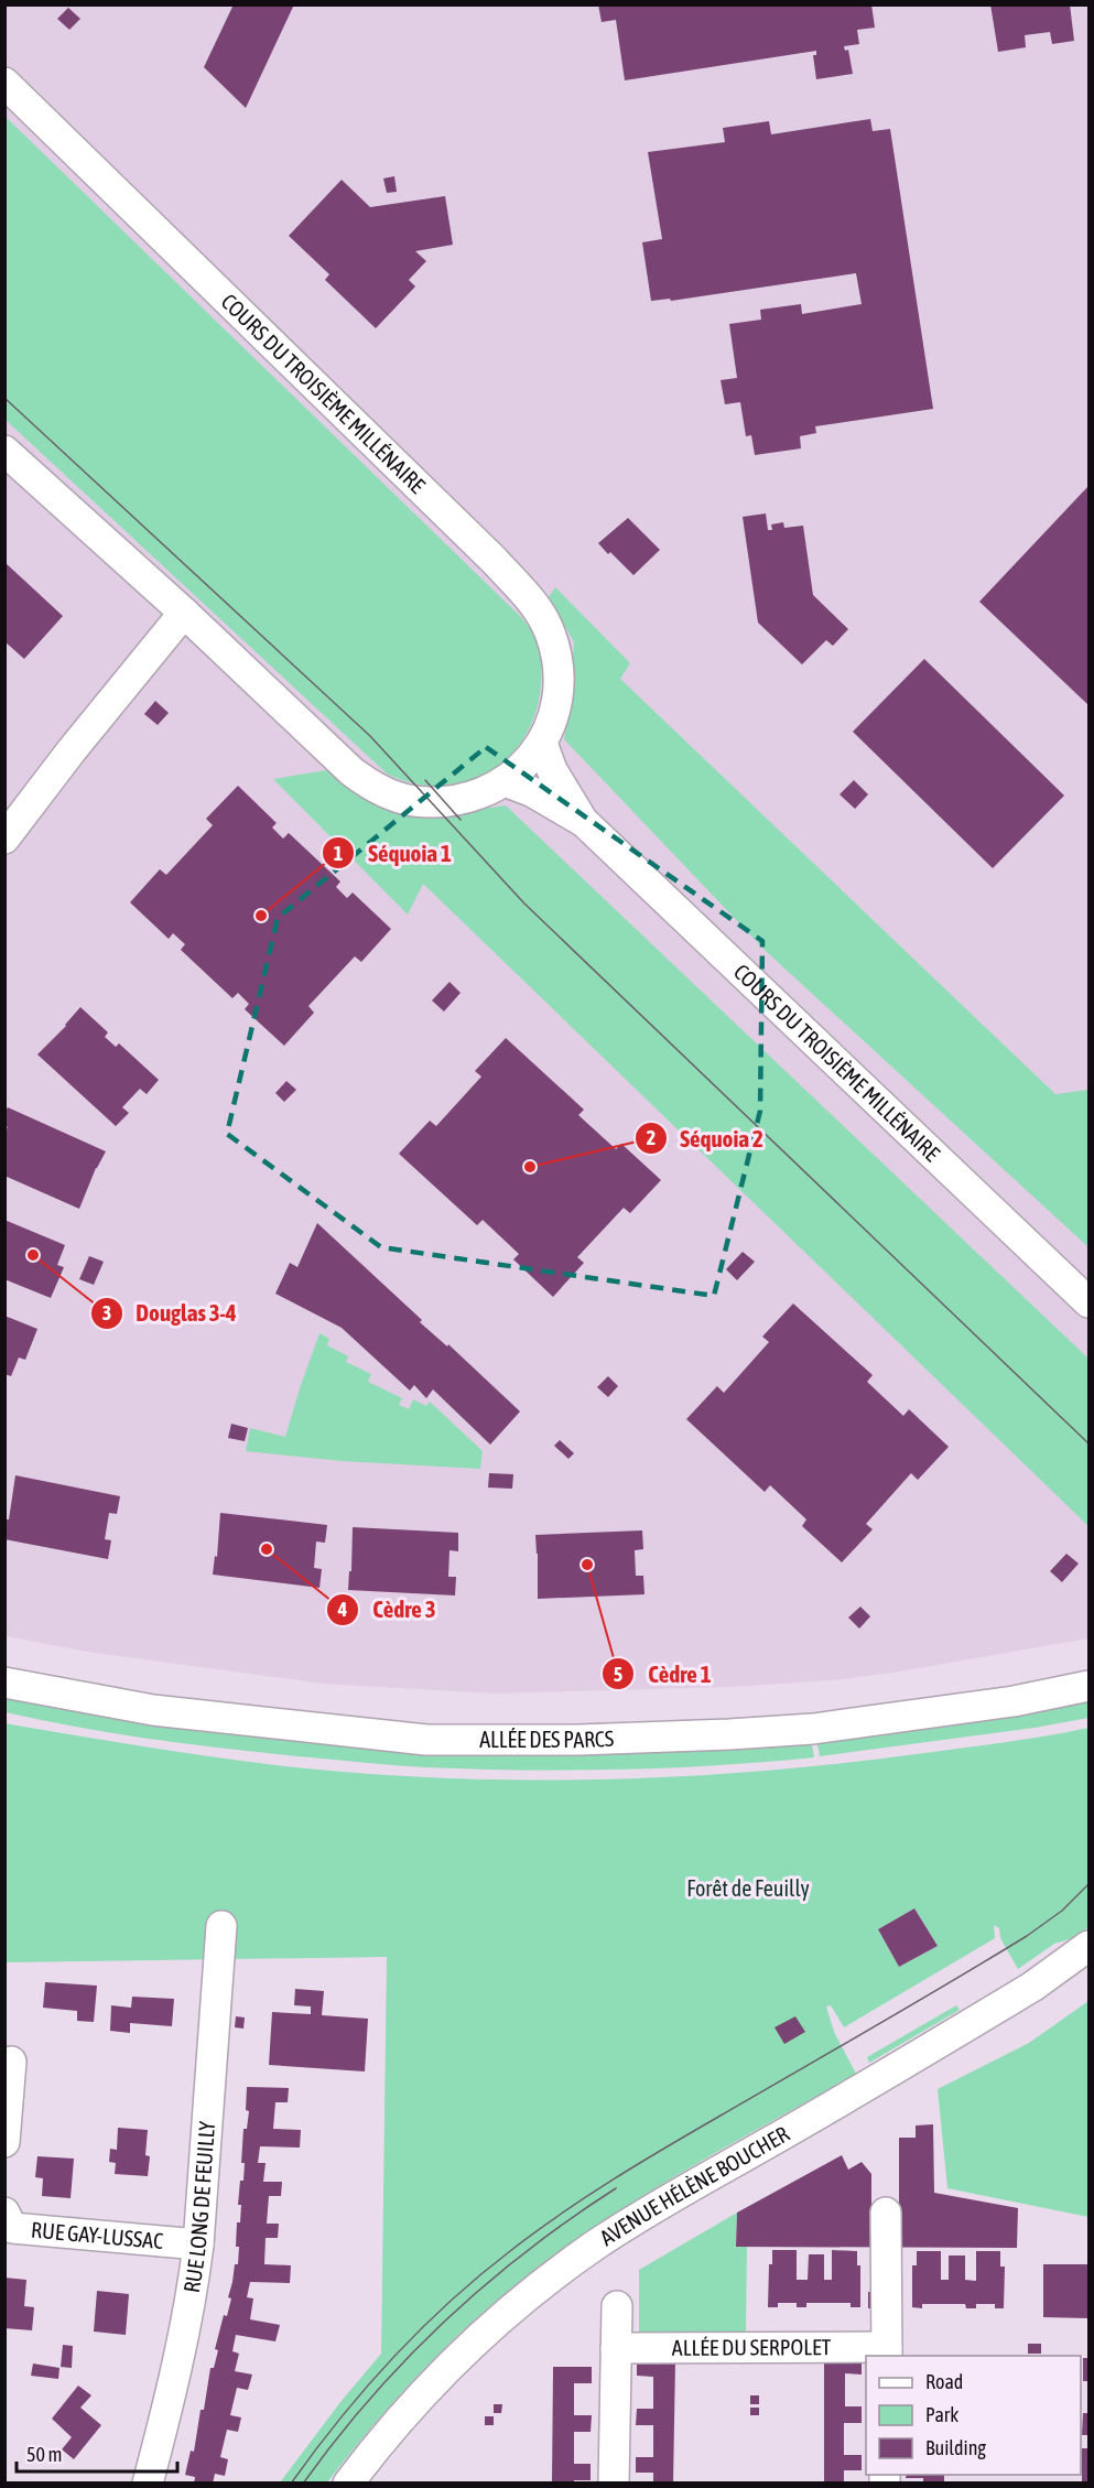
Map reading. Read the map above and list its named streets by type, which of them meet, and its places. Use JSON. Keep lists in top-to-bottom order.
{
  "streets": {
    "street": [
      "COURS DU TROISIÈME MILLÉNAIRE",
      "ALLÉE DES PARCS",
      "AVENUE HÉLÈNE BOUCHER",
      "RUE LONG DE FEUILLY",
      "RUE GAY-LUSSAC",
      "ALLÉE DU SERPOLET"
    ]
  },
  "crossings": [
    ["RUE LONG DE FEUILLY", "RUE GAY-LUSSAC"]
  ],
  "parks": ["Forêt de Feuilly"],
  "places": [
    "Séquoia 1",
    "Séquoia 2",
    "Douglas 3-4",
    "Cèdre 3",
    "Cèdre 1"
  ],
  "legend": ["Road", "Park", "Building"],
  "scale_bar": "50 m"
}
